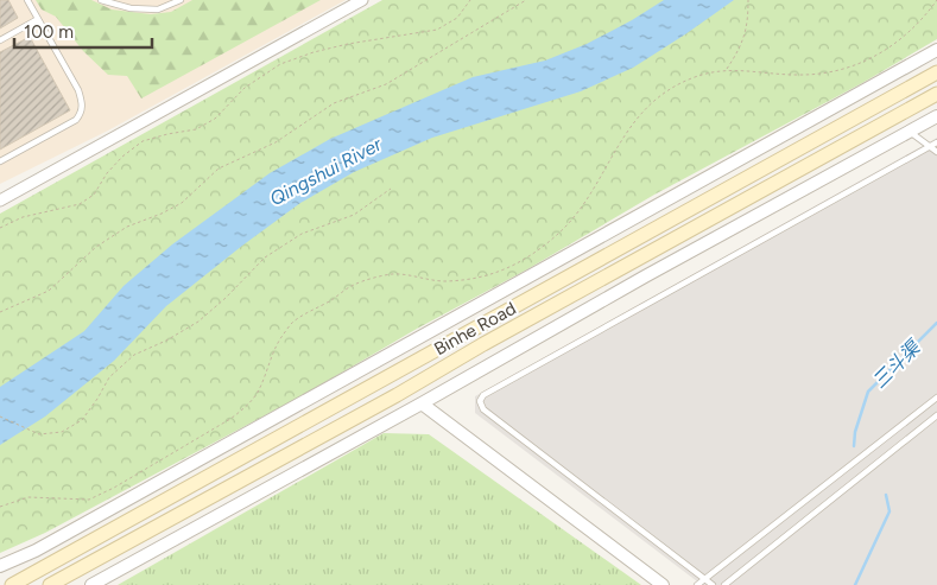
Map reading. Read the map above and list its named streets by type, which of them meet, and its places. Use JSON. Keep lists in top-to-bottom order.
{
  "streets": {
    "main road": ["Binhe Road"]
  },
  "water": ["Qingshui River", "三斗渠"],
  "scale_bar": "100 m"
}
